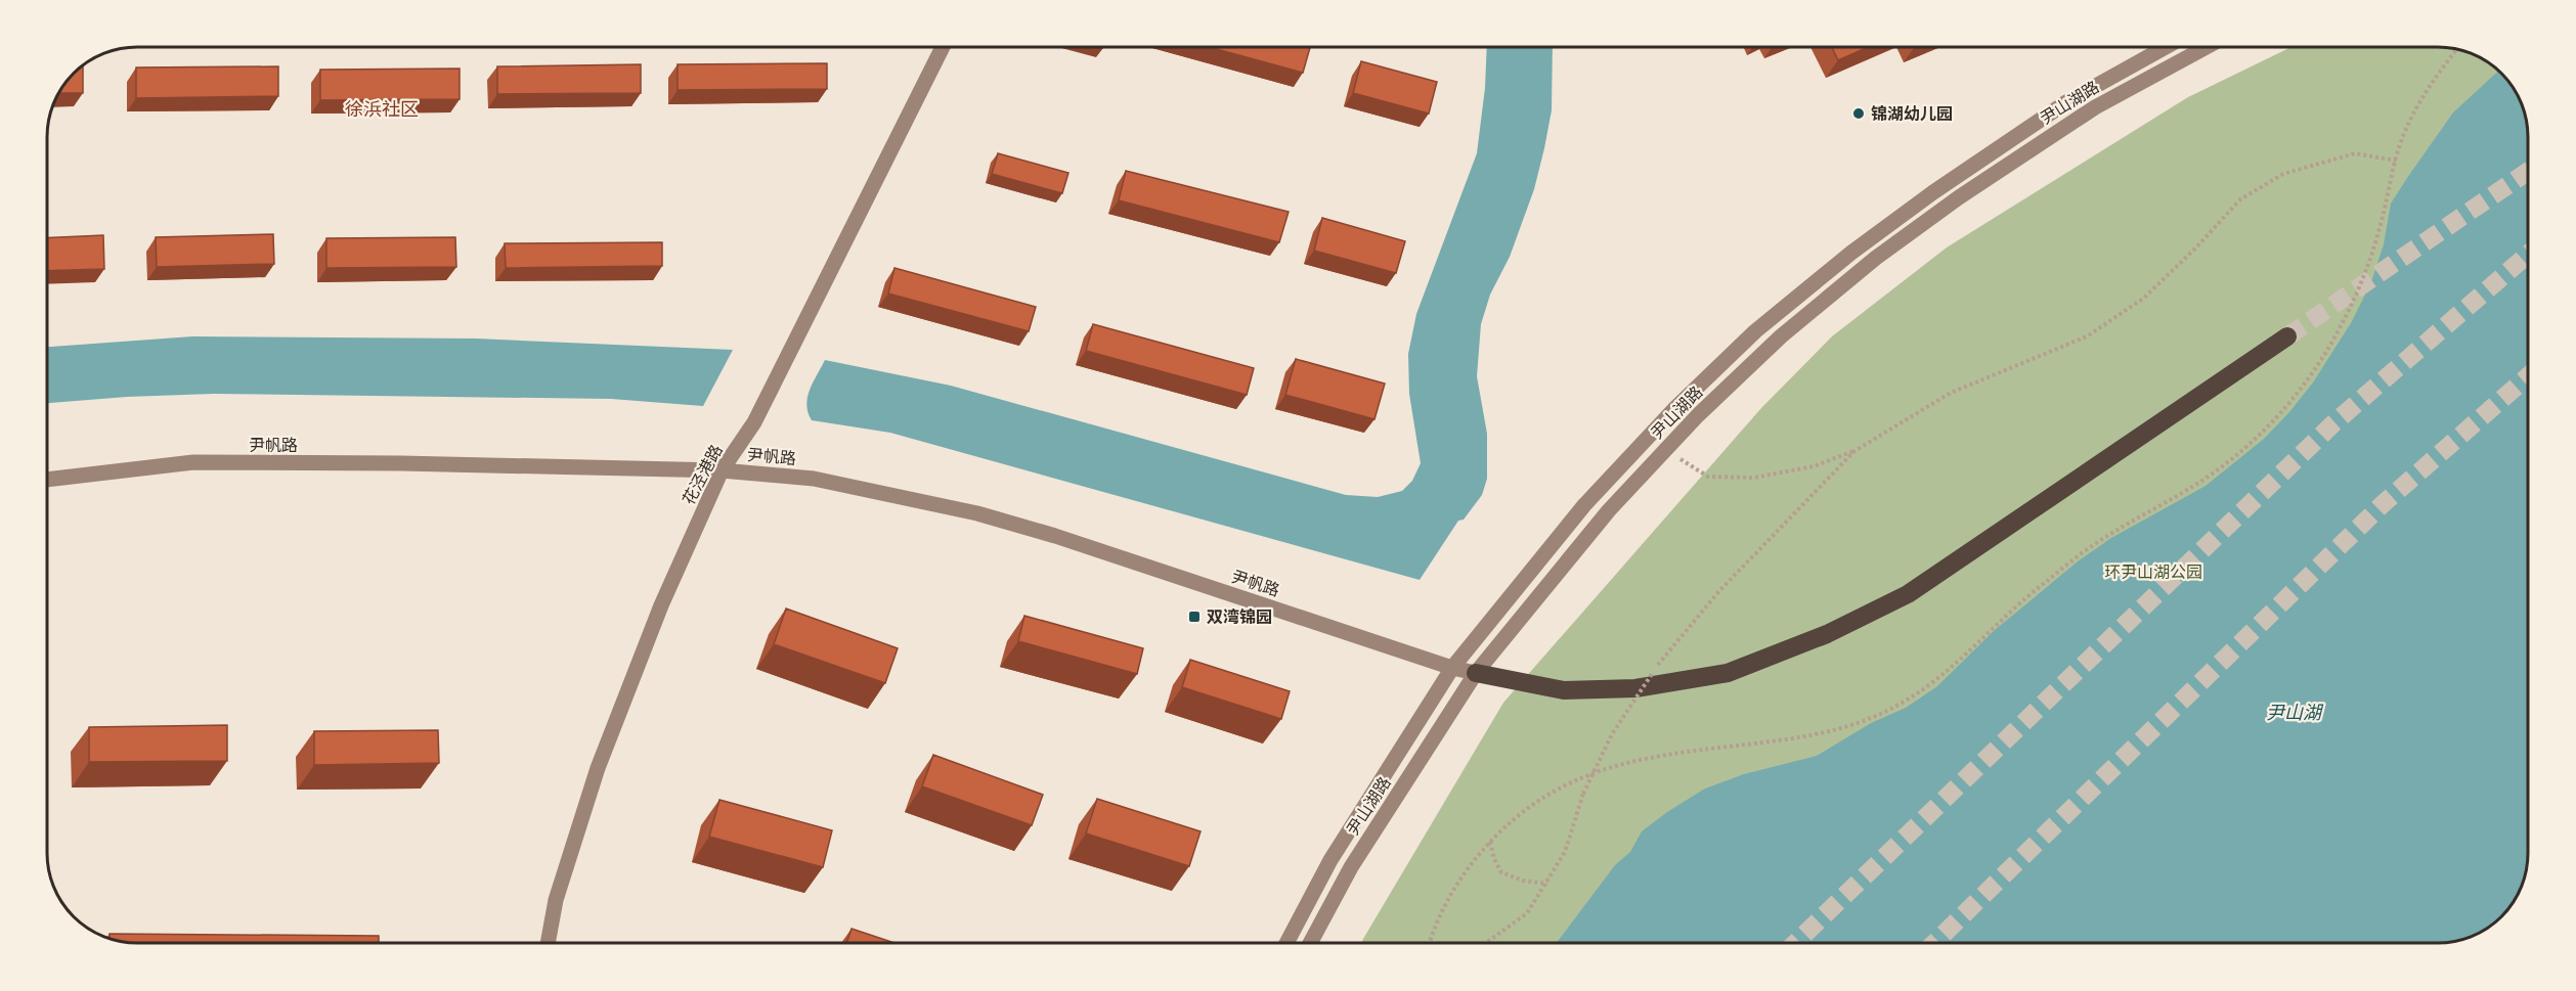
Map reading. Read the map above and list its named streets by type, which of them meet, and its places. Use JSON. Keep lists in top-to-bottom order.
{
  "streets": {
    "main road": ["尹山湖路", "尹帆路", "花泾港路"]
  },
  "crossings": [
    ["尹山湖路", "尹帆路"],
    ["尹帆路", "花泾港路"]
  ],
  "districts": ["徐浜社区"],
  "water": ["尹山湖"],
  "parks": ["环尹山湖公园"],
  "places": {
    "other": ["锦湖幼儿园"],
    "transit": ["双湾锦园"]
  }
}
